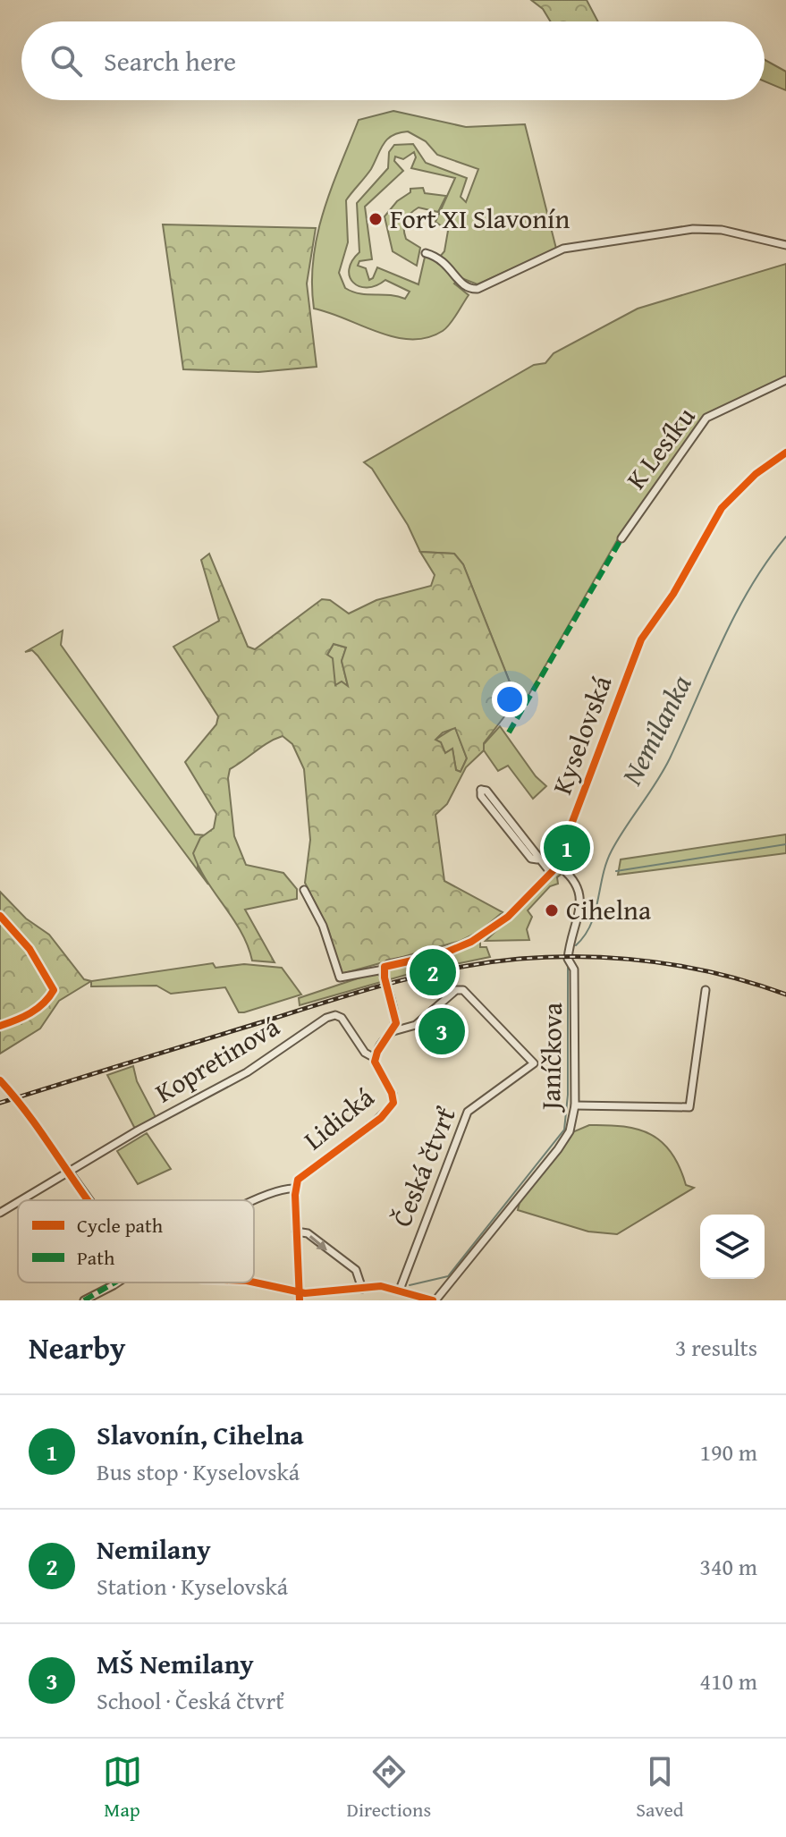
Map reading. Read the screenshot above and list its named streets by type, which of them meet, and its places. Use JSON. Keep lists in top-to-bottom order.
{
  "streets": {
    "street": [
      "K Lesíku",
      "Kyselovská",
      "Janíčkova",
      "Kopretinová",
      "Lidická",
      "Česká čtvrť"
    ]
  },
  "crossings": [
    ["Kyselovská", "Janíčkova"],
    ["Kopretinová", "Lidická"],
    ["Lidická", "Česká čtvrť"]
  ],
  "water": ["Nemilanka"],
  "places": ["Fort XI Slavonín", "Cihelna"],
  "legend": ["Cycle path", "Path"],
  "page": {
    "search": "Search here",
    "pins": ["1", "2", "3"],
    "heading": ["Nearby", "3 results"],
    "list": [
      {
        "mark": "1",
        "name": "Slavonín, Cihelna",
        "note": "Bus stop · Kyselovská",
        "value": "190 m"
      },
      {
        "mark": "2",
        "name": "Nemilany",
        "note": "Station · Kyselovská",
        "value": "340 m"
      },
      {
        "mark": "3",
        "name": "MŠ Nemilany",
        "note": "School · Česká čtvrť",
        "value": "410 m"
      }
    ],
    "nav": ["Map", "Directions", "Saved"]
  }
}
